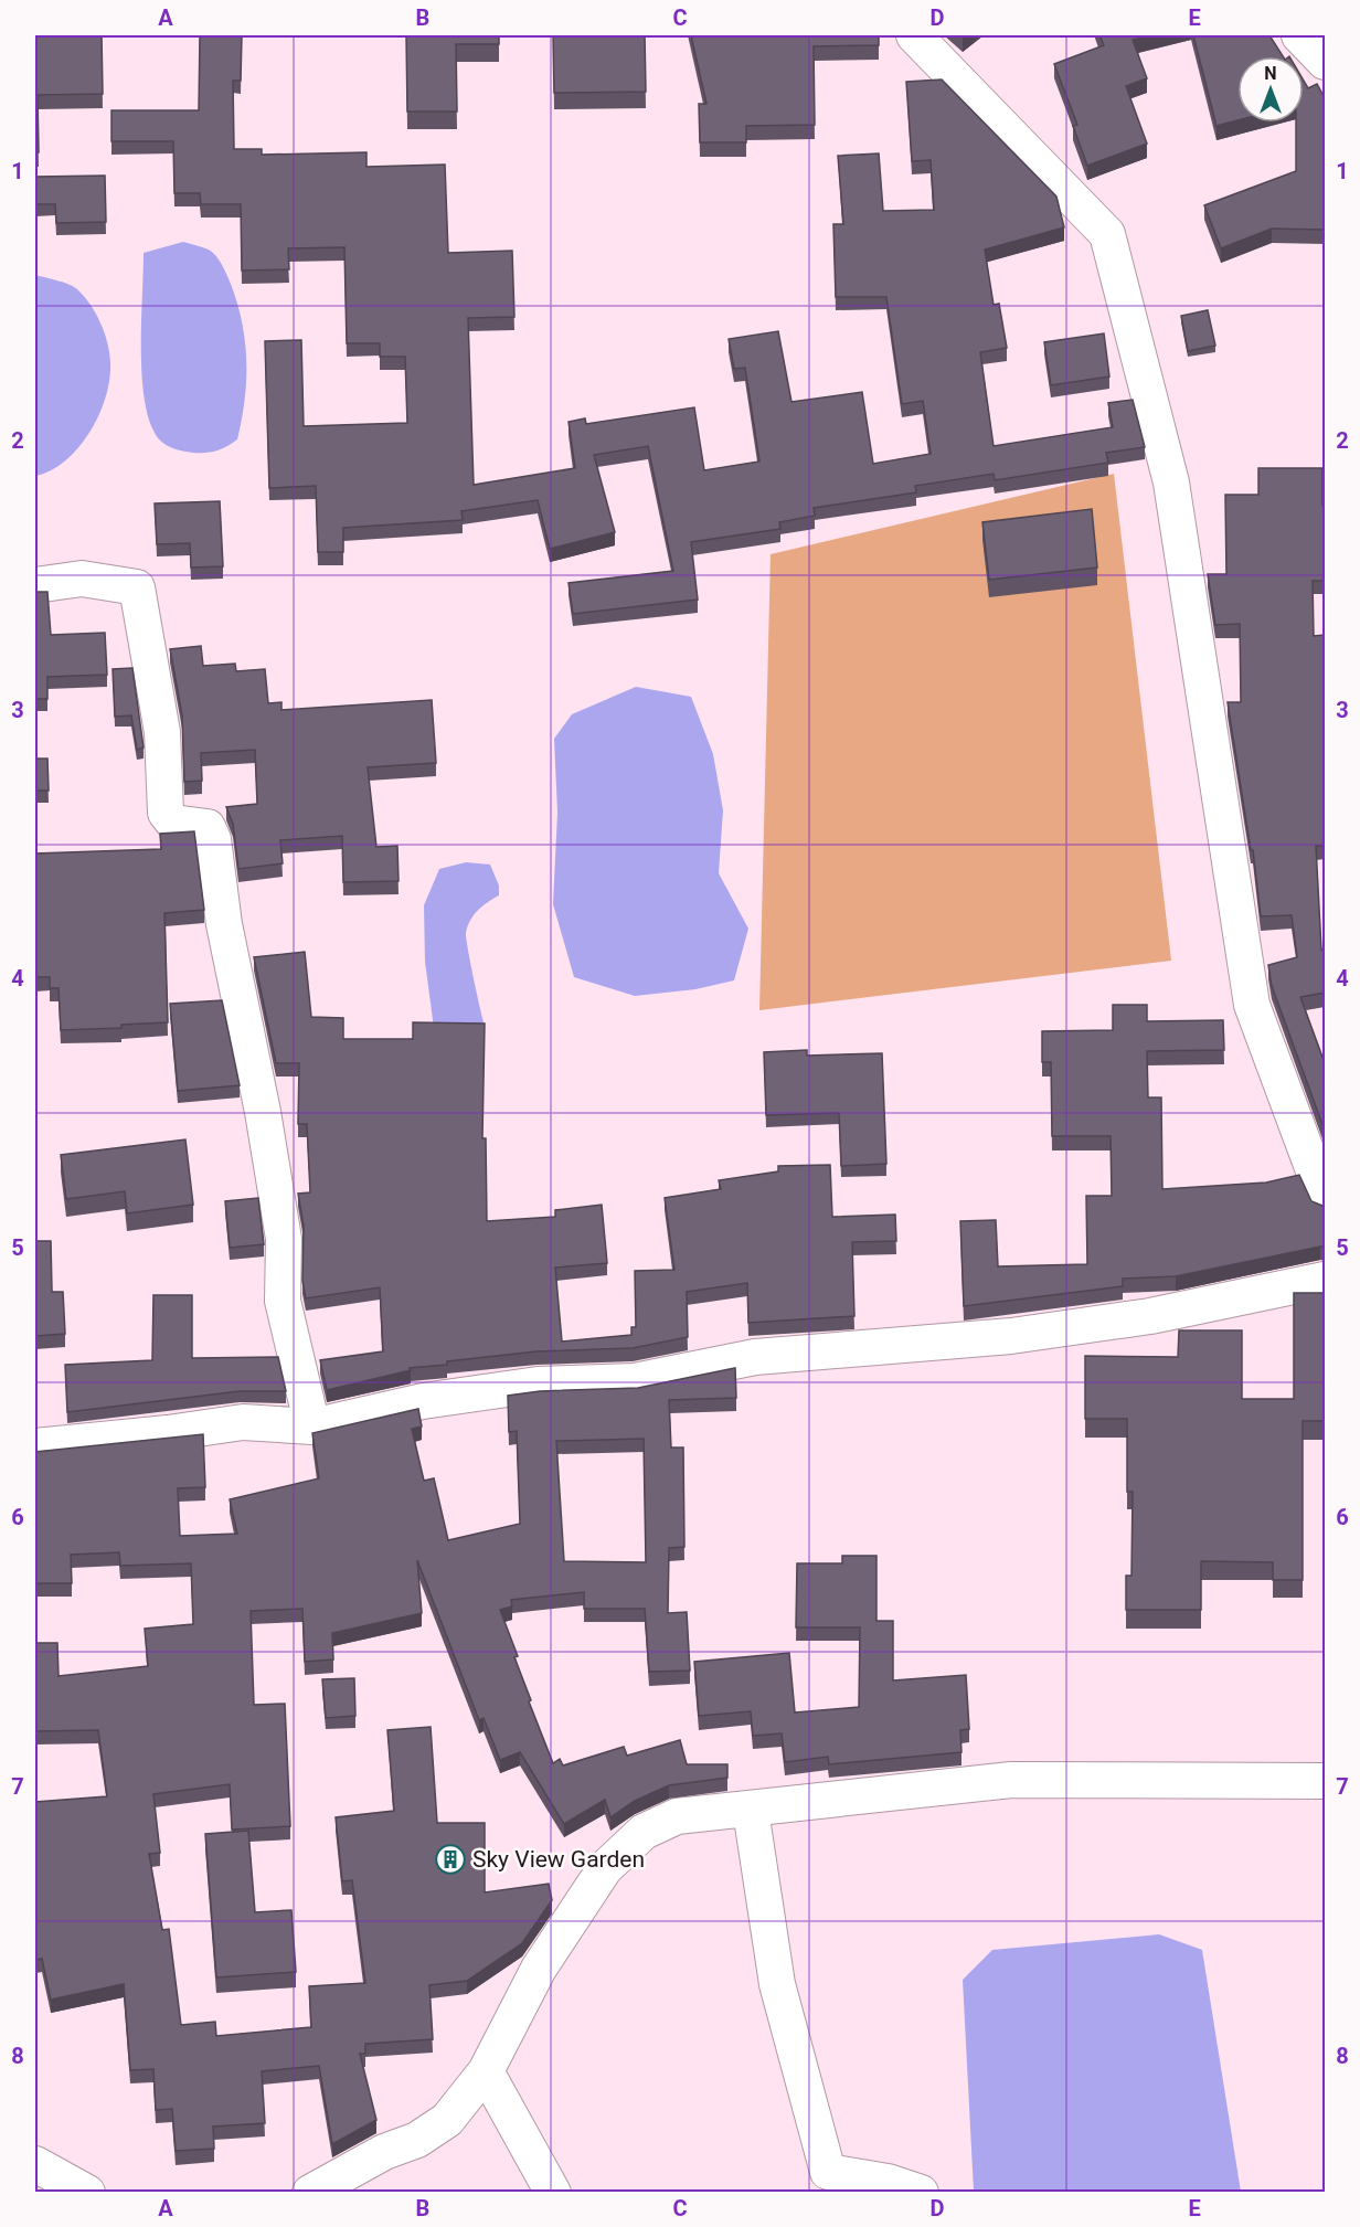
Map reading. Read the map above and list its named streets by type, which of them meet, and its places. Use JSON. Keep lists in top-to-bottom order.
{
  "places": {
    "building": ["Sky View Garden"]
  },
  "north": "top",
  "grid": {
    "columns": [
      "A",
      "B",
      "C",
      "D",
      "E"
    ],
    "rows": [
      "1",
      "2",
      "3",
      "4",
      "5",
      "6",
      "7",
      "8"
    ]
  }
}
